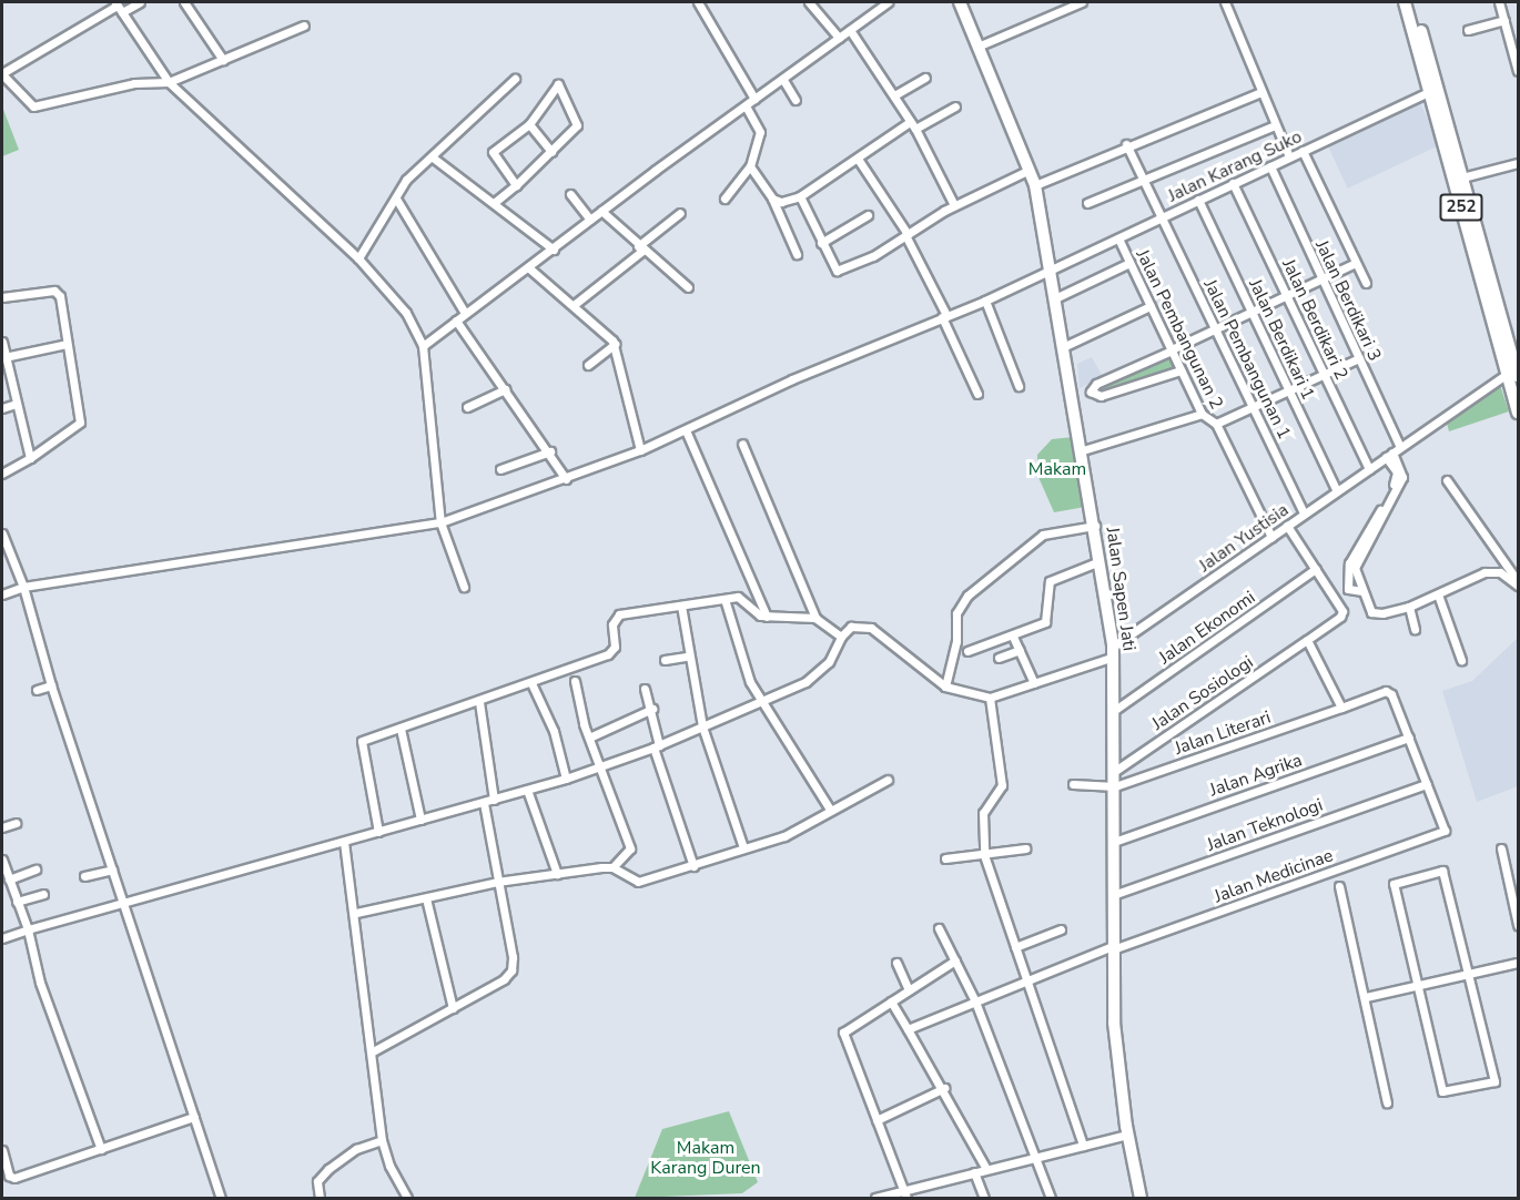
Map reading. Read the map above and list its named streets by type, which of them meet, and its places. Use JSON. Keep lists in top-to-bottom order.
{
  "streets": {
    "street": [
      "Jalan Karang Suko",
      "252",
      "Jalan Berdikari 3",
      "Jalan Berdikari 2",
      "Jalan Pembangunan 2",
      "Jalan Berdikari 1",
      "Jalan Pembangunan 1",
      "Jalan Yustisia",
      "Jalan Sapen Jati",
      "Jalan Ekonomi",
      "Jalan Sosiologi",
      "Jalan Literari",
      "Jalan Agrika",
      "Jalan Teknologi",
      "Jalan Medicinae"
    ]
  },
  "crossings": [
    ["Jalan Karang Suko", "252"],
    ["Jalan Karang Suko", "Jalan Berdikari 3"],
    ["Jalan Karang Suko", "Jalan Berdikari 2"],
    ["Jalan Karang Suko", "Jalan Pembangunan 2"],
    ["Jalan Karang Suko", "Jalan Berdikari 1"],
    ["Jalan Karang Suko", "Jalan Pembangunan 1"],
    ["Jalan Karang Suko", "Jalan Sapen Jati"],
    ["252", "Jalan Yustisia"],
    ["Jalan Berdikari 3", "Jalan Yustisia"],
    ["Jalan Berdikari 2", "Jalan Yustisia"],
    ["Jalan Pembangunan 2", "Jalan Yustisia"],
    ["Jalan Berdikari 1", "Jalan Yustisia"],
    ["Jalan Pembangunan 1", "Jalan Yustisia"],
    ["Jalan Yustisia", "Jalan Sapen Jati"],
    ["Jalan Sapen Jati", "Jalan Ekonomi"],
    ["Jalan Sapen Jati", "Jalan Sosiologi"],
    ["Jalan Sapen Jati", "Jalan Literari"],
    ["Jalan Sapen Jati", "Jalan Agrika"],
    ["Jalan Sapen Jati", "Jalan Teknologi"],
    ["Jalan Sapen Jati", "Jalan Medicinae"],
    ["Jalan Ekonomi", "Jalan Sosiologi"],
    ["Jalan Literari", "Jalan Agrika"],
    ["Jalan Teknologi", "Jalan Medicinae"]
  ],
  "parks": ["Makam", "Makam Karang Duren"]
}
